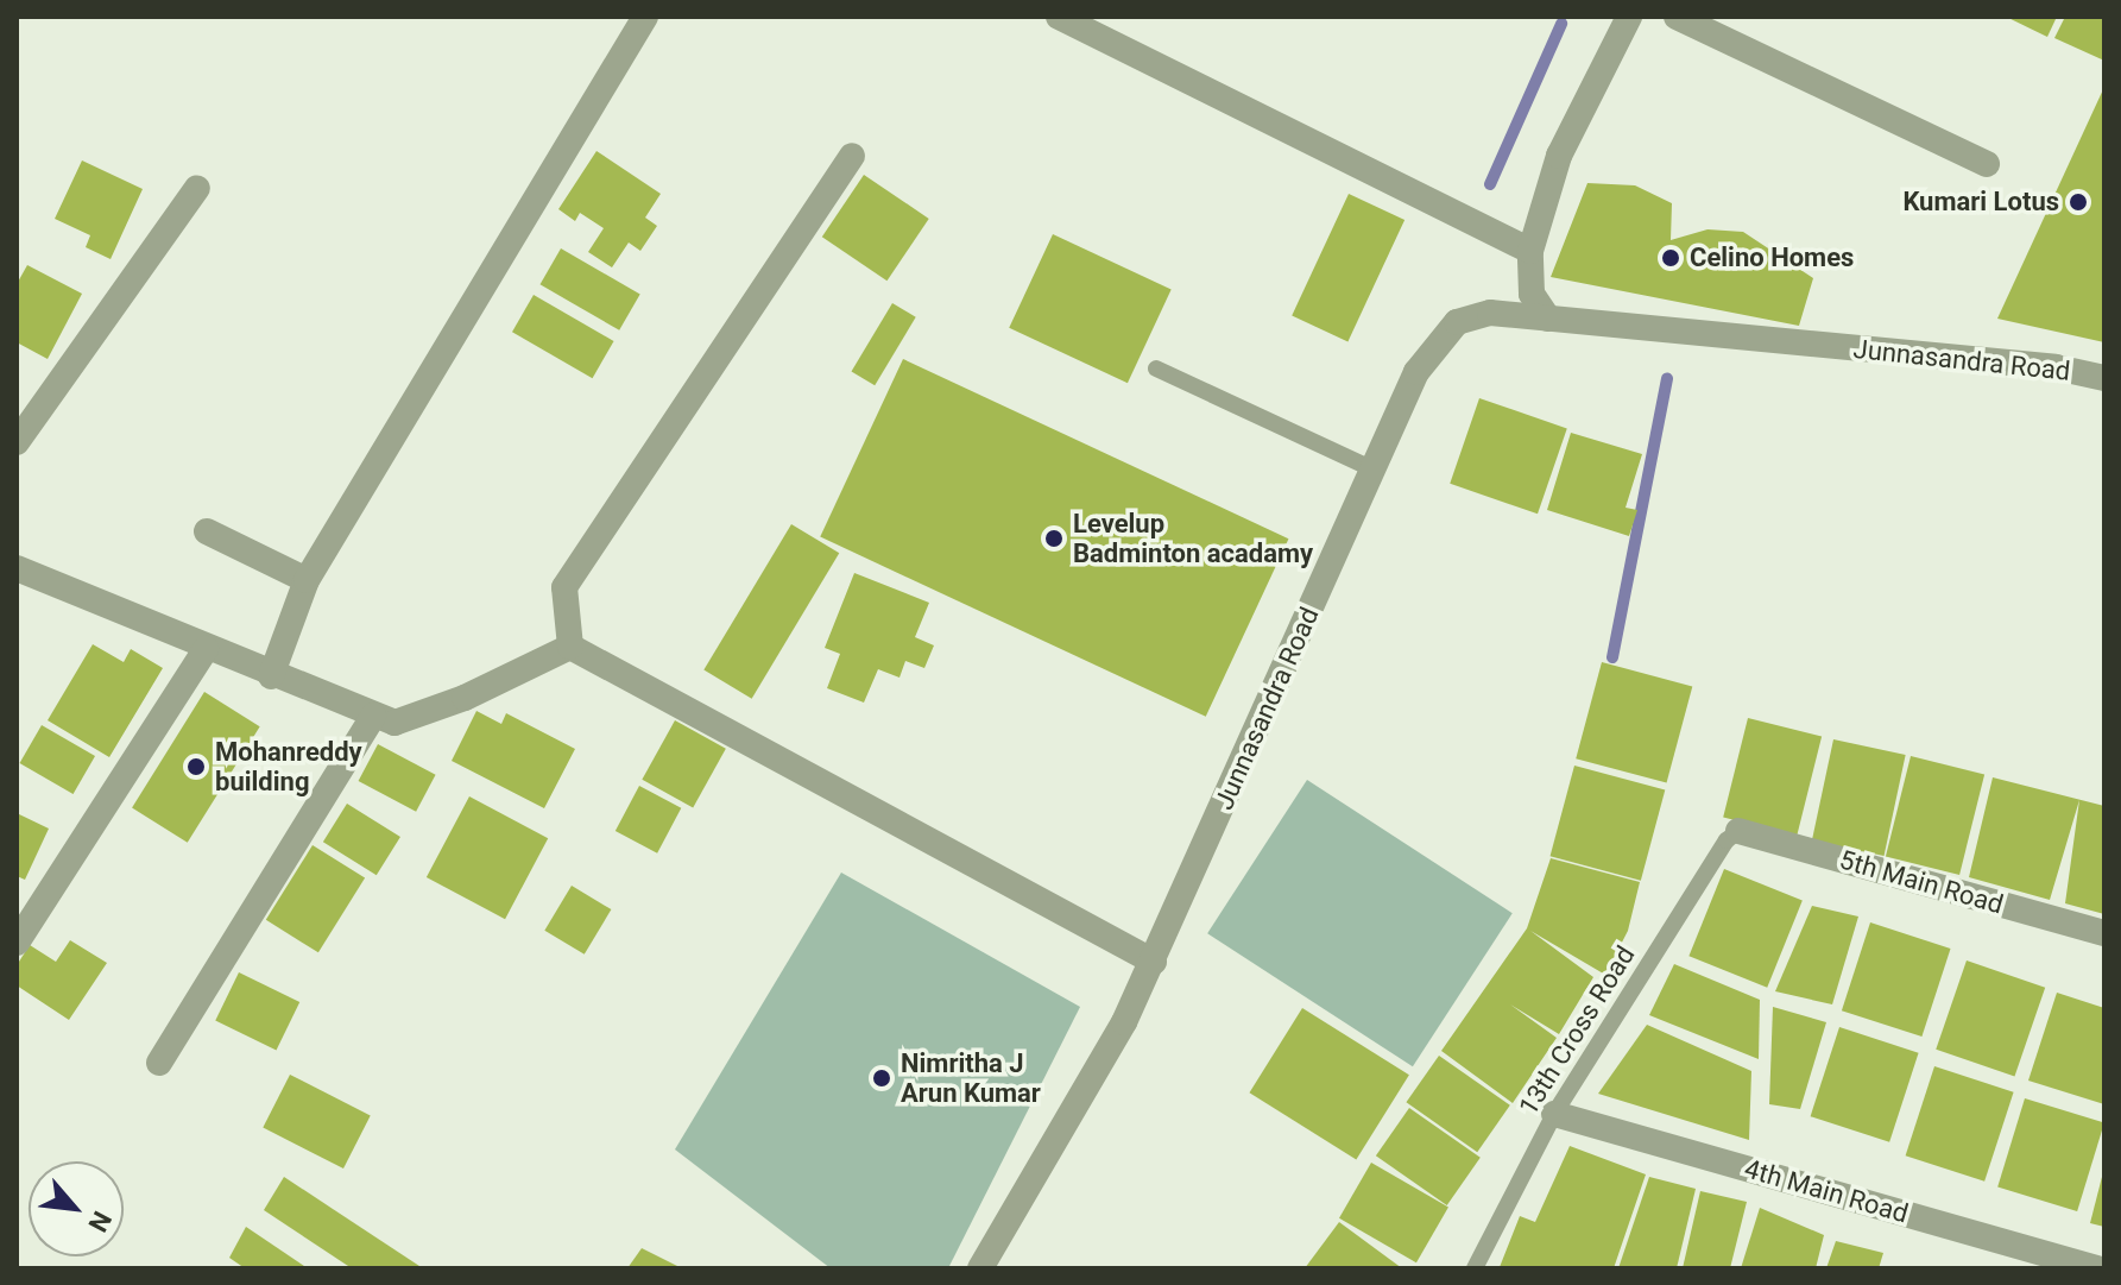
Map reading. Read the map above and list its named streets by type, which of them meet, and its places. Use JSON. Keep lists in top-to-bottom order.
{
  "streets": {
    "street": ["Junnasandra Road", "5th Main Road", "4th Main Road"],
    "lane": ["13th Cross Road"]
  },
  "crossings": [
    ["5th Main Road", "13th Cross Road"],
    ["13th Cross Road", "4th Main Road"]
  ],
  "places": [
    "Kumari Lotus",
    "Celino Homes",
    "Levelup Badminton acadamy",
    "Mohanreddy building",
    "Nimritha J Arun Kumar"
  ],
  "north": "bottom right"
}
